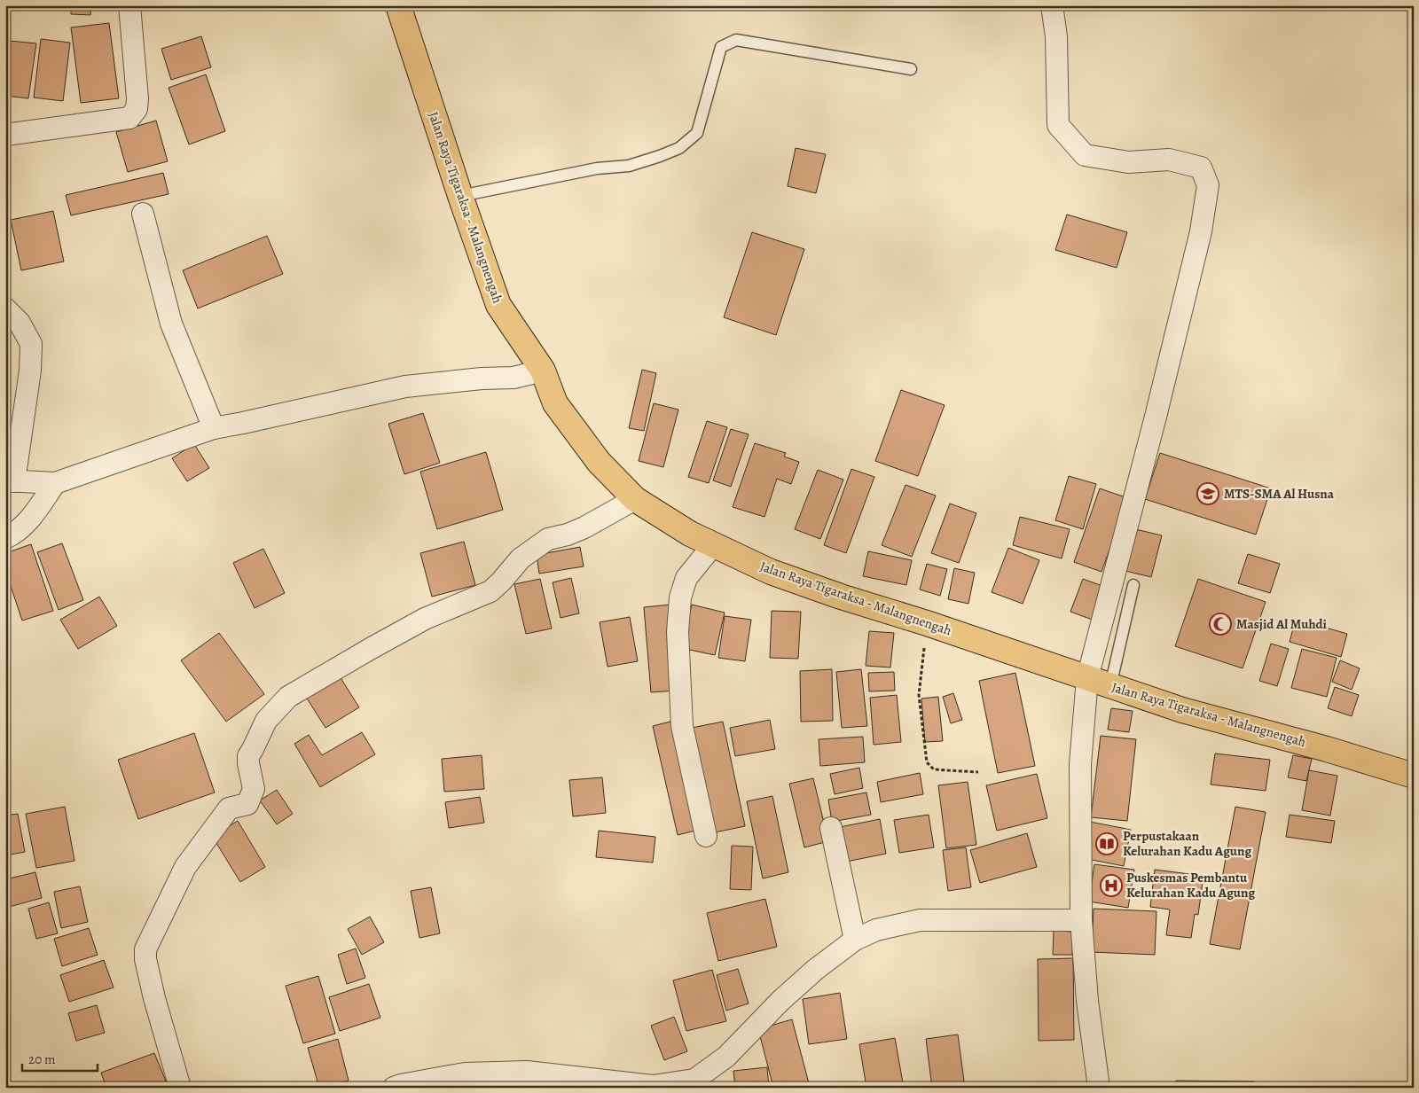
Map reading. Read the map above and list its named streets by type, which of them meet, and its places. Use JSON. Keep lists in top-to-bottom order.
{
  "streets": {
    "main road": ["Jalan Raya Tigaraksa - Malangnengah"]
  },
  "places": {
    "school or university": ["MTS-SMA Al Husna"],
    "mosque": ["Masjid Al Muhdi"],
    "library": ["Perpustakaan Kelurahan Kadu Agung"],
    "hospital": ["Puskesmas Pembantu Kelurahan Kadu Agung"]
  },
  "scale_bar": "20 m"
}
